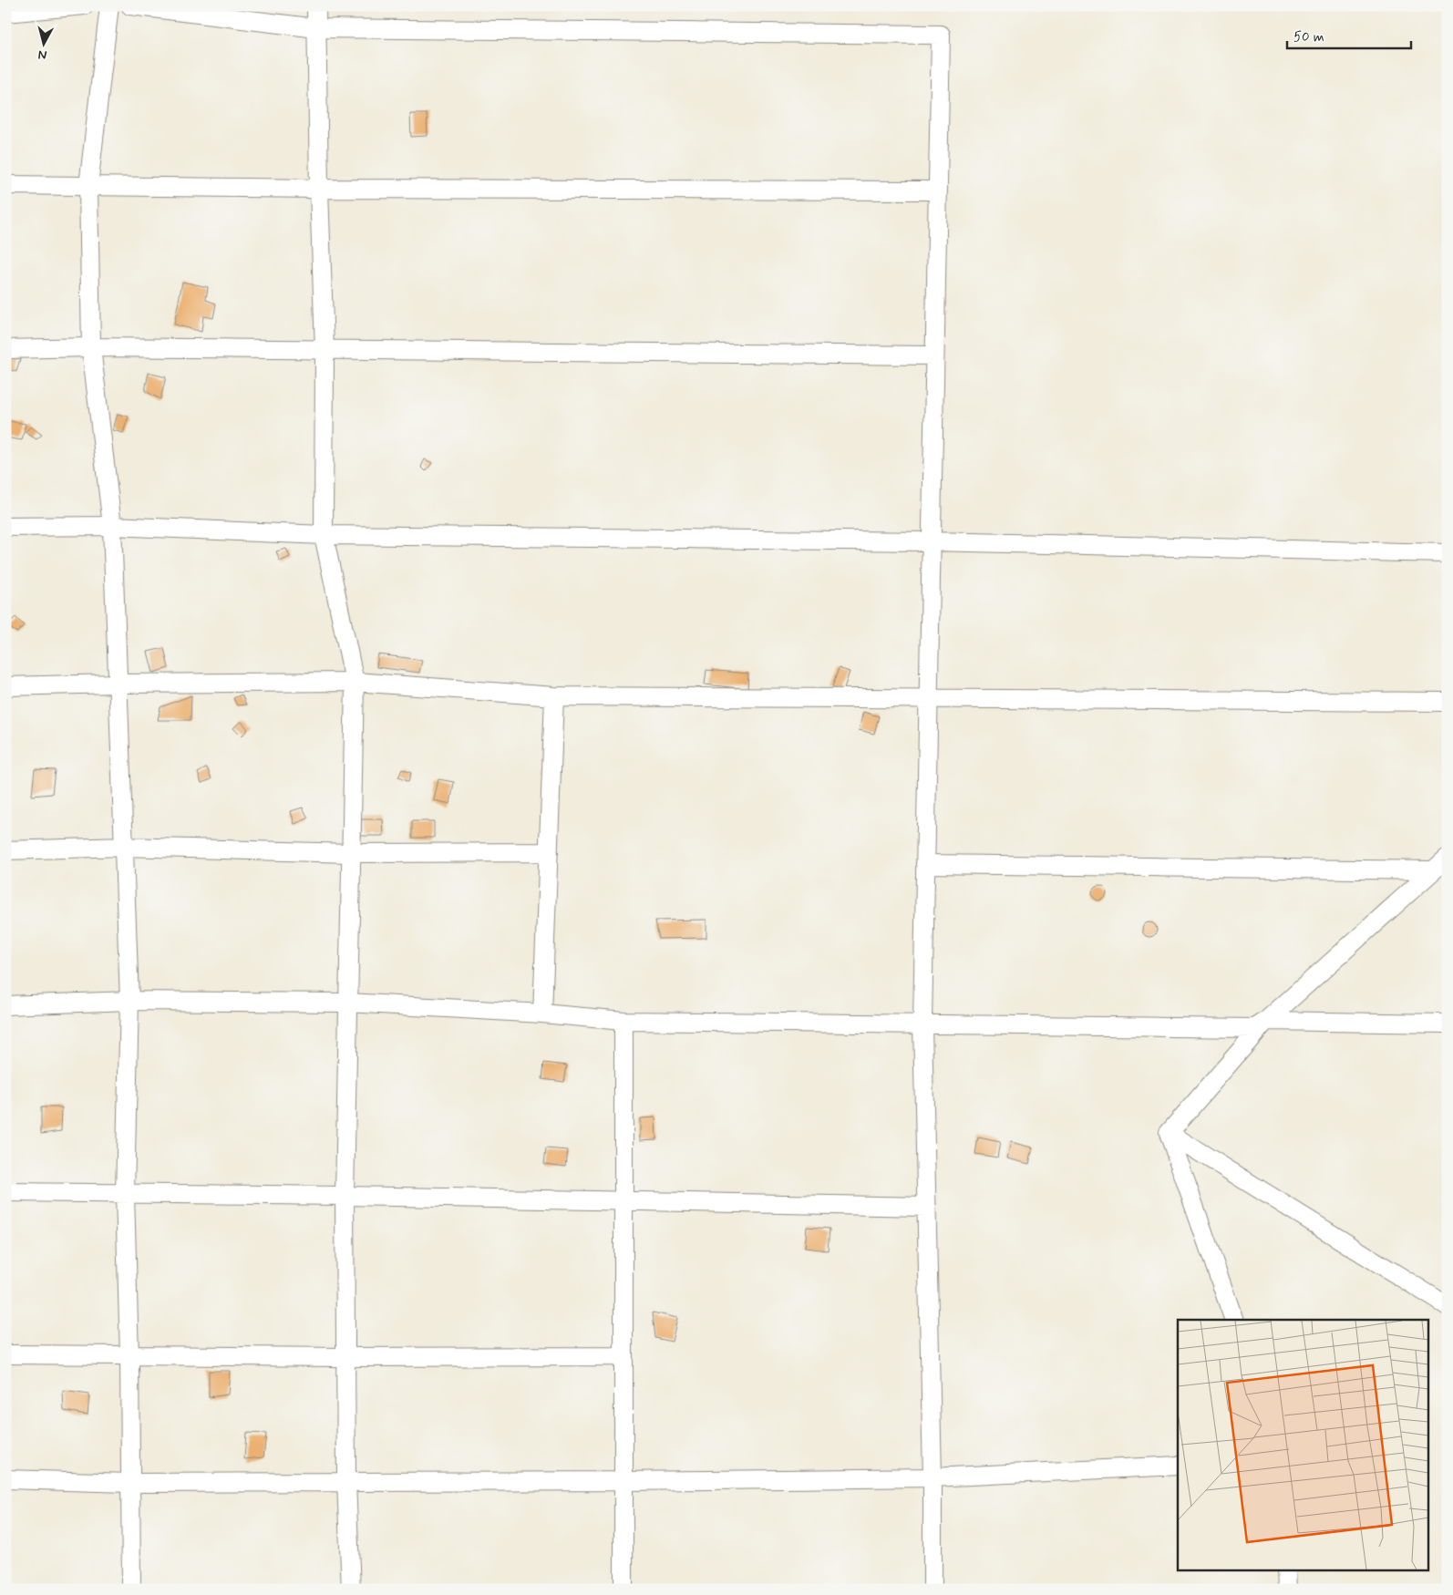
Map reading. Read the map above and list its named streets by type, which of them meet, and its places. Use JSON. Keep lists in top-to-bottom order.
{
  "scale_bar": "50 m",
  "north": "bottom"
}
